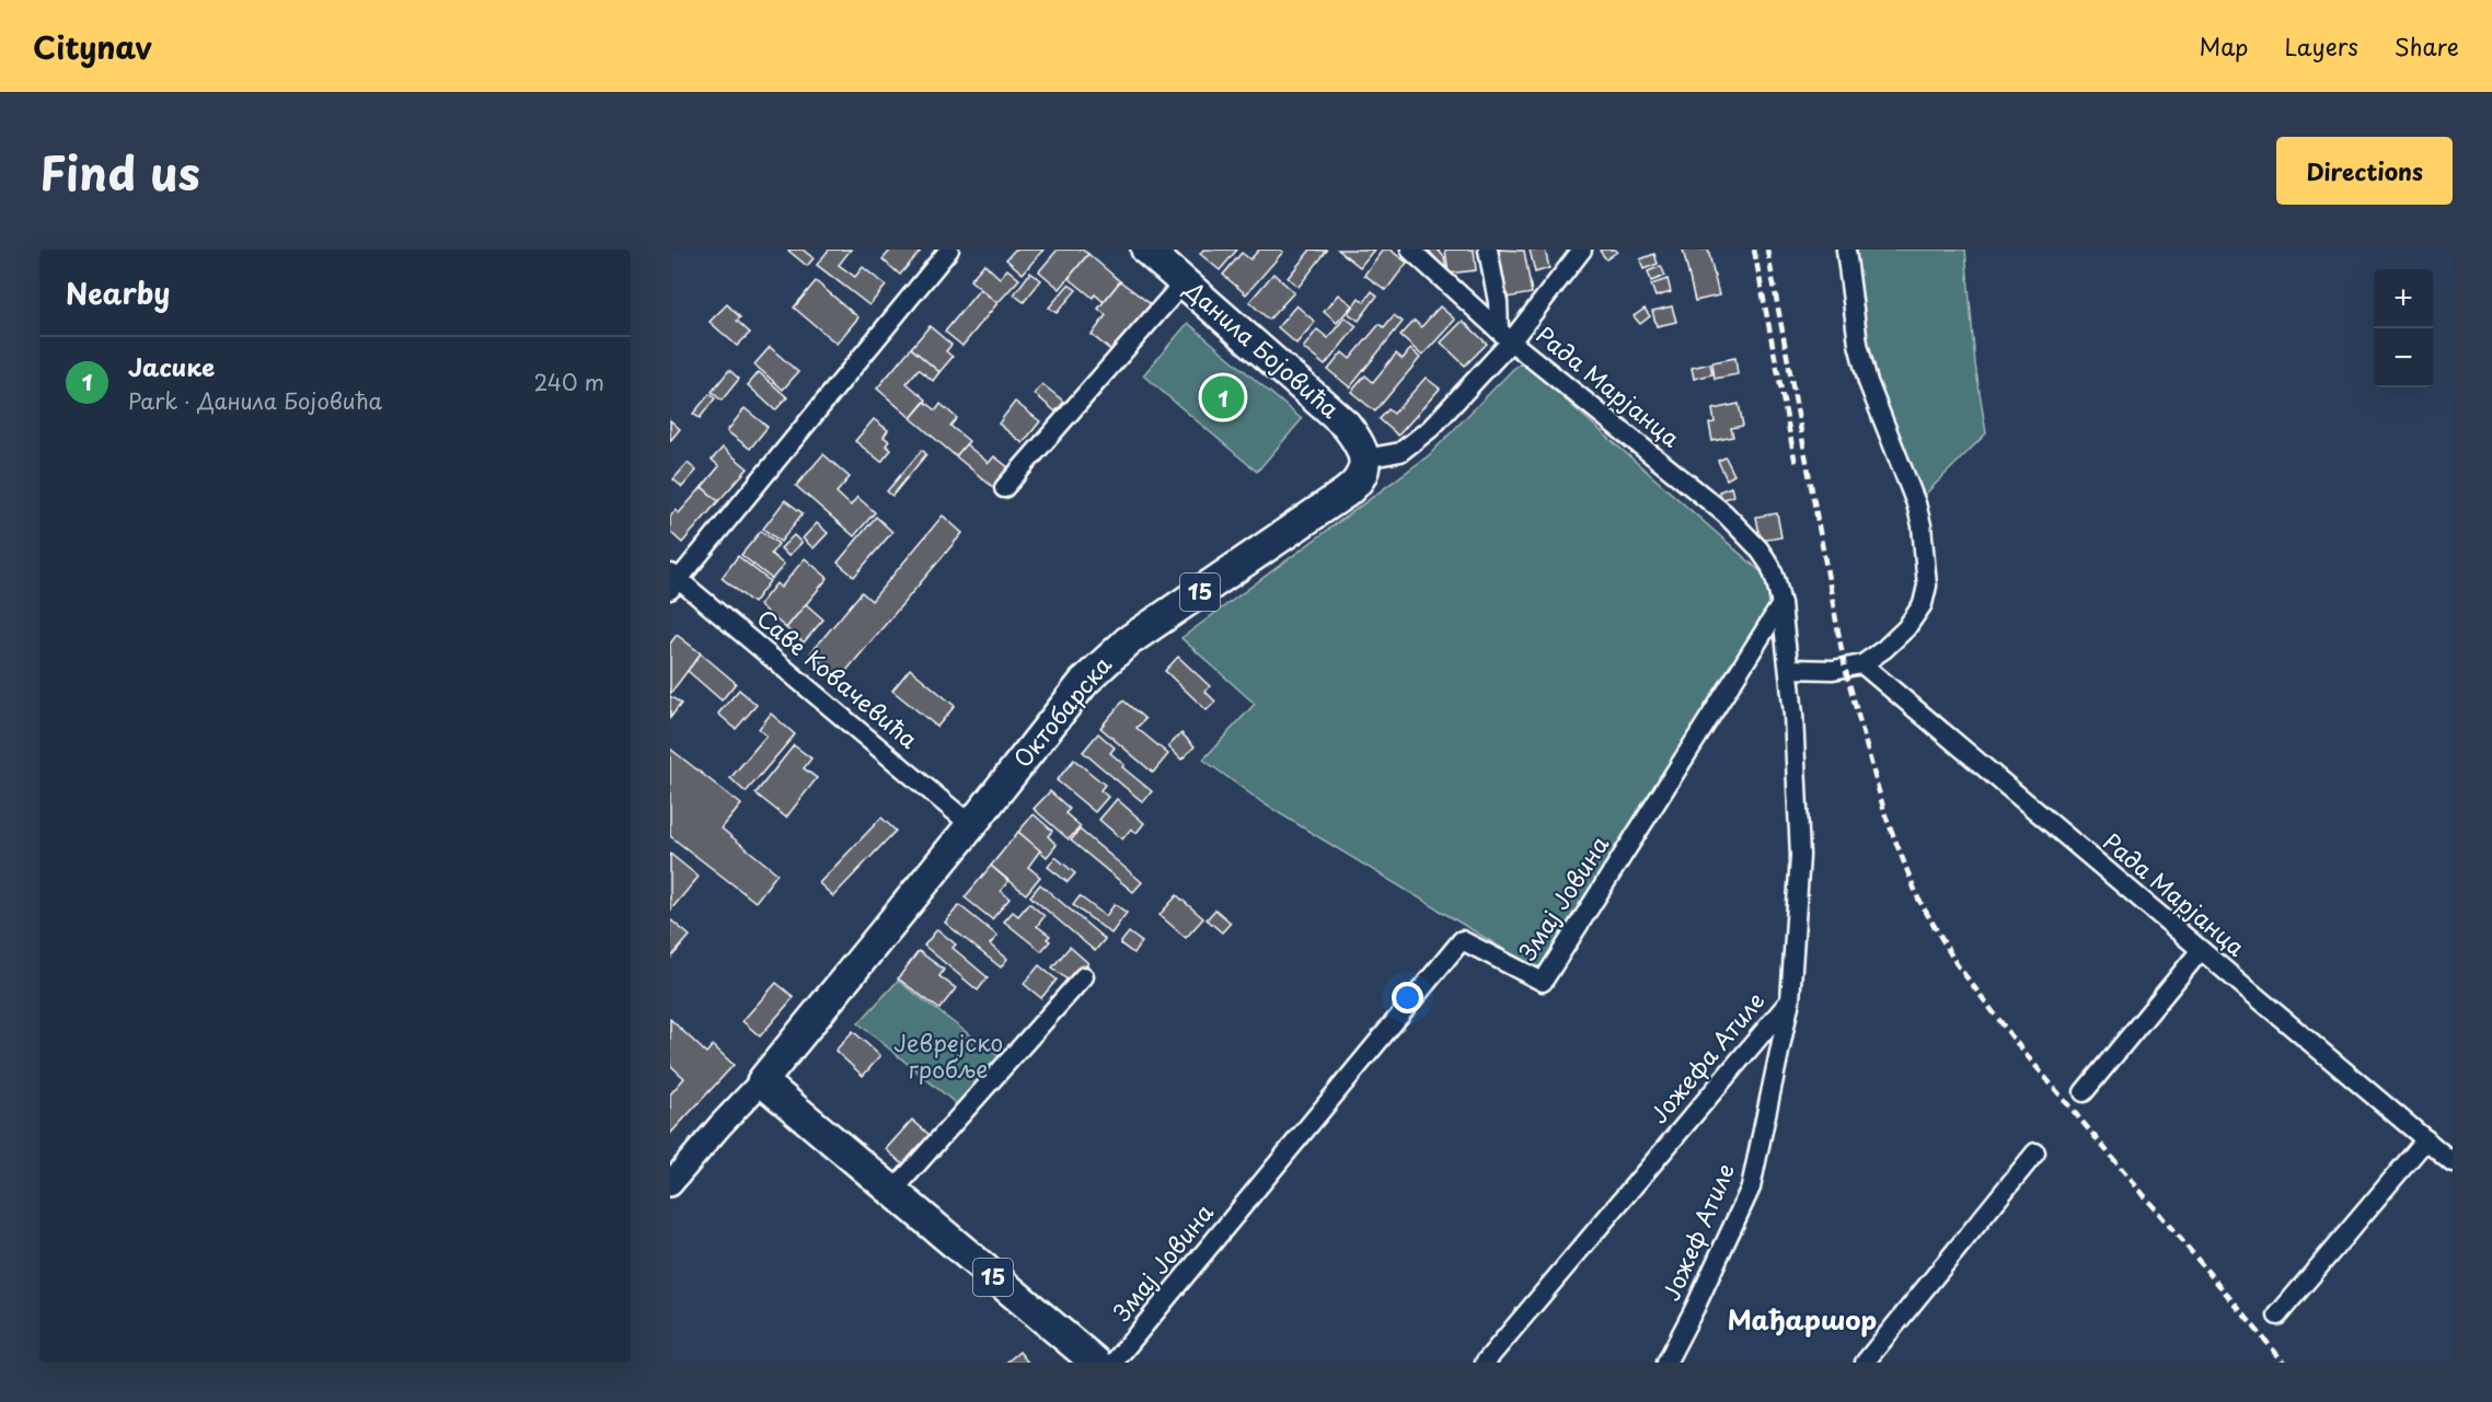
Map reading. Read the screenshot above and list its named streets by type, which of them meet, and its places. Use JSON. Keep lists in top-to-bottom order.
{
  "streets": {
    "main road": ["Данила Бојовића", "15", "Октобарска"],
    "street": [
      "Рада Марјанца",
      "Саве Ковачевића",
      "Змај Јовина",
      "Јожефа Атиле",
      "Јожеф Атиле"
    ]
  },
  "crossings": [
    ["Данила Бојовића", "Октобарска"],
    ["Рада Марјанца", "Јожефа Атиле"],
    ["15", "Октобарска"],
    ["Саве Ковачевића", "Октобарска"],
    ["Змај Јовина", "Јожефа Атиле"],
    ["Јожефа Атиле", "Јожеф Атиле"]
  ],
  "districts": ["Мађаршор"],
  "parks": ["Јеврејско гробље"],
  "page": {
    "header": "Citynav",
    "nav": ["Map", "Layers", "Share"],
    "title": "Find us",
    "buttons": "Directions",
    "heading": "Nearby",
    "map_buttons": ["+", "−"],
    "list": [
      {
        "mark": "1",
        "name": "Јасике",
        "note": "Park · Данила Бојовића",
        "value": "240 m"
      }
    ],
    "pins": "1"
  }
}
